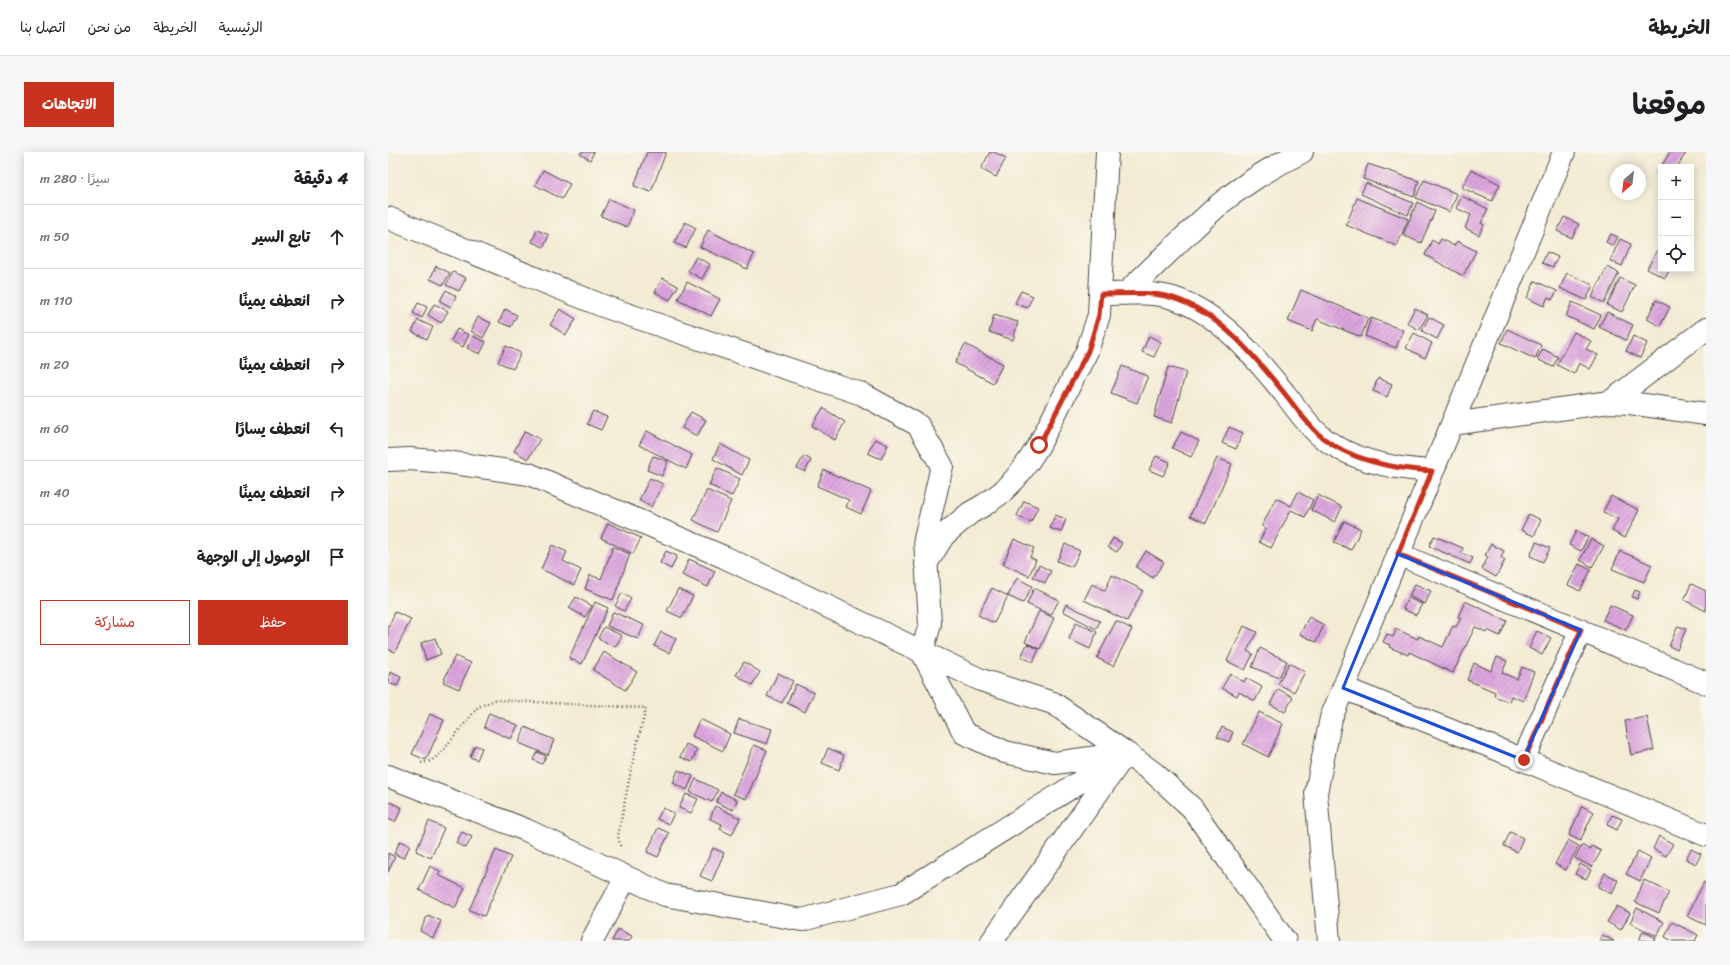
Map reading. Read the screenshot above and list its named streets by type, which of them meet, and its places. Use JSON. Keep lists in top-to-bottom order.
{
  "north": "bottom left",
  "page": {
    "header": "الخريطة",
    "nav": [
      "الرئيسية",
      "الخريطة",
      "من نحن",
      "اتصل بنا"
    ],
    "title": "موقعنا",
    "buttons": [
      "الاتجاهات",
      ["حفظ", "مشاركة"]
    ],
    "heading": ["4 دقيقة", "سيرًا · 280 m"],
    "map_buttons": ["+", "−"],
    "list": [
      ["تابع السير", "50 m"],
      ["انعطف يمينًا", "110 m"],
      ["انعطف يمينًا", "20 m"],
      ["انعطف يسارًا", "60 m"],
      ["انعطف يمينًا", "40 m"],
      "الوصول إلى الوجهة"
    ]
  }
}
